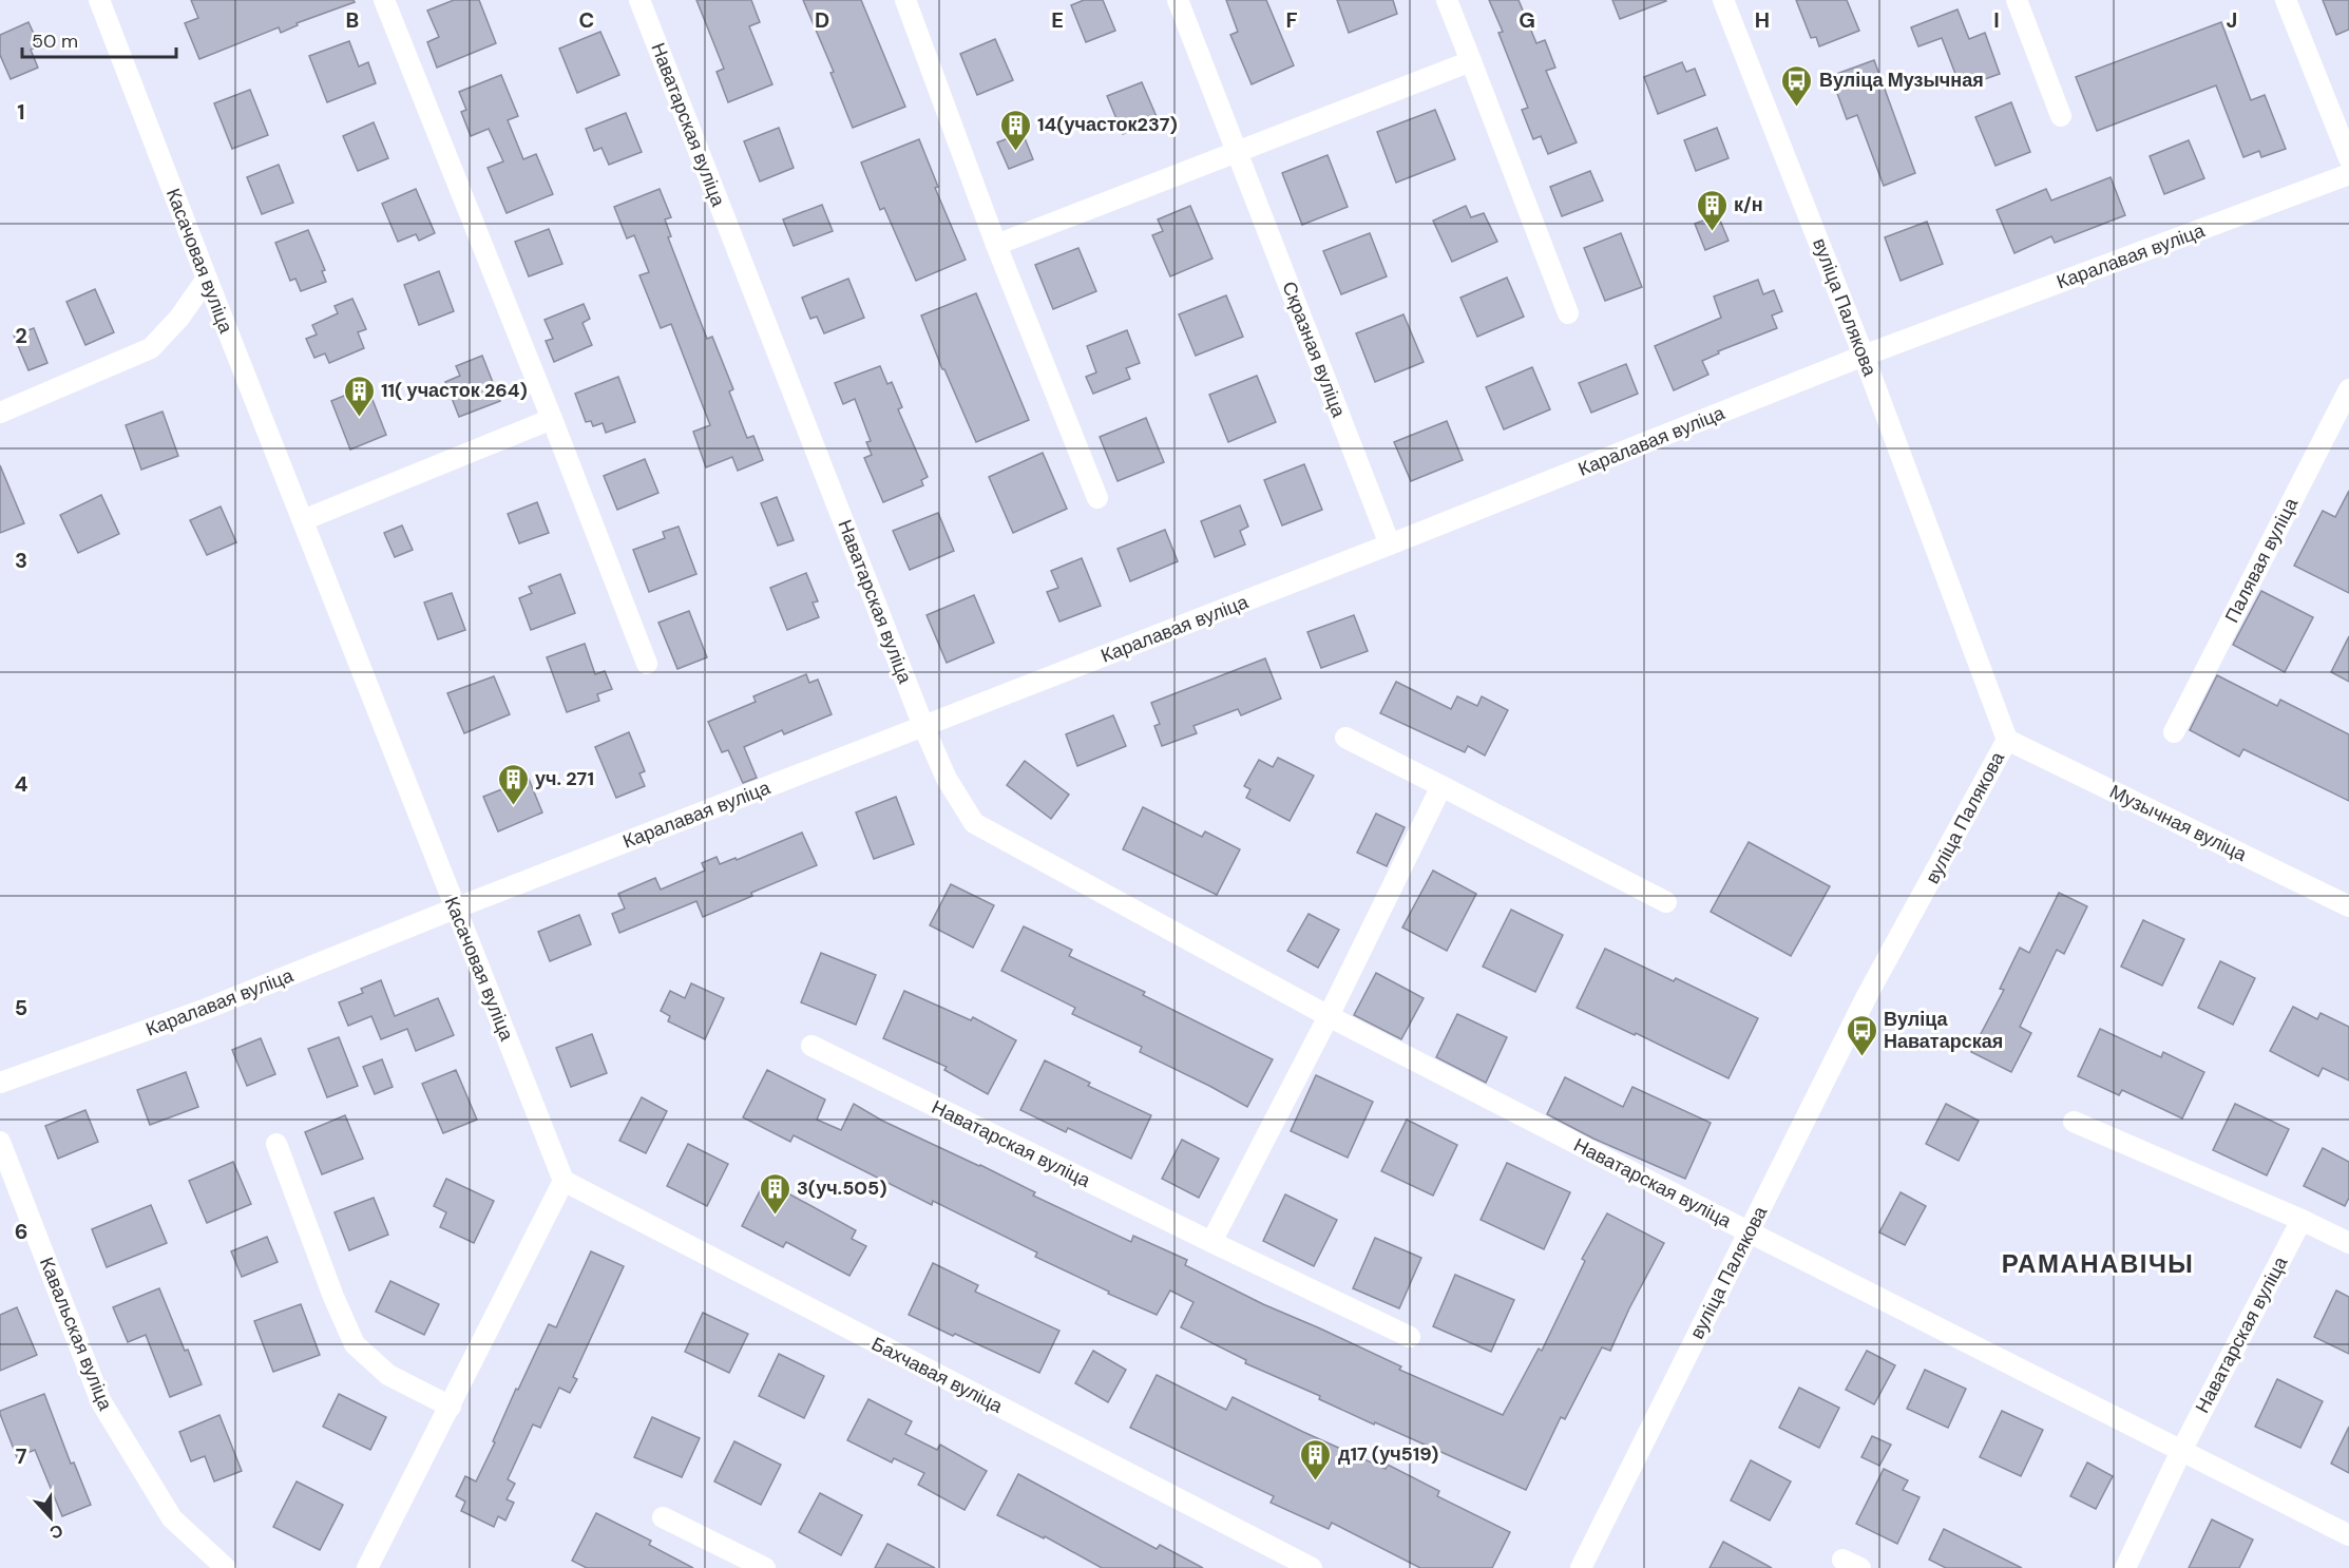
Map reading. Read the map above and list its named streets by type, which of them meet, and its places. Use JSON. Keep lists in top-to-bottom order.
{
  "streets": {
    "street": [
      "Наватарская вуліца",
      "Каралавая вуліца",
      "Касачовая вуліца",
      "вуліца Палякова",
      "Скразная вуліца",
      "Палявая вуліца",
      "Музычная вуліца",
      "Кавальская вуліца",
      "Бахчавая вуліца"
    ]
  },
  "crossings": [
    ["Наватарская вуліца", "Каралавая вуліца"],
    ["Наватарская вуліца", "вуліца Палякова"],
    ["Каралавая вуліца", "Касачовая вуліца"],
    ["Каралавая вуліца", "вуліца Палякова"],
    ["Каралавая вуліца", "Скразная вуліца"],
    ["Касачовая вуліца", "Бахчавая вуліца"],
    ["вуліца Палякова", "Музычная вуліца"]
  ],
  "districts": ["РАМАНАВІЧЫ"],
  "places": {
    "bus stop": ["Вуліца Музычная", "Вуліца Наватарская"],
    "building": [
      "14(участок237)",
      "к/н",
      "11( участок 264)",
      "уч. 271",
      "3(уч.505)",
      "д17 (уч519)"
    ]
  },
  "scale_bar": "50 m",
  "north": "bottom",
  "grid": {
    "columns": [
      "B",
      "C",
      "D",
      "E",
      "F",
      "G",
      "H",
      "I",
      "J"
    ],
    "rows": [
      "1",
      "2",
      "3",
      "4",
      "5",
      "6",
      "7"
    ]
  }
}
